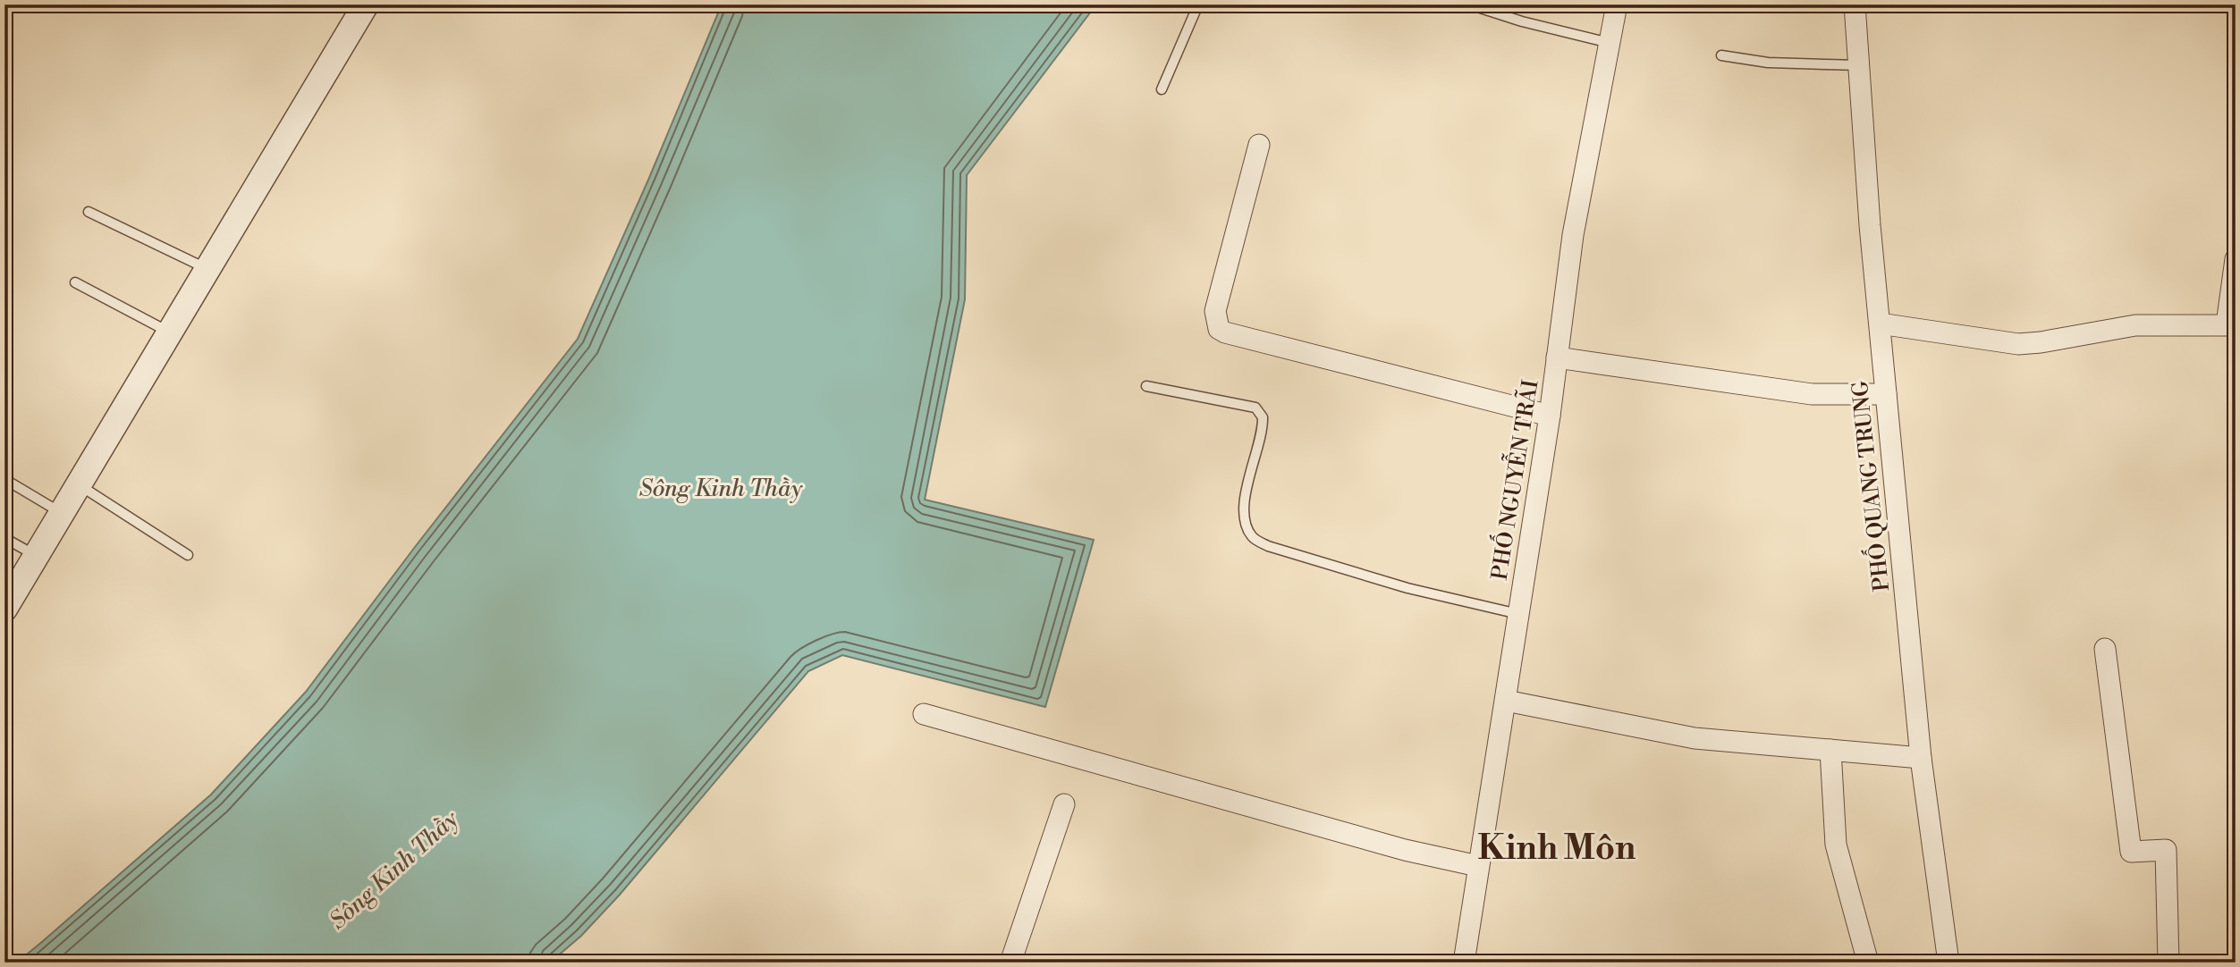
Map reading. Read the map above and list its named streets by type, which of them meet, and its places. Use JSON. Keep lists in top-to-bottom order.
{
  "streets": {
    "street": ["PHỐ NGUYỄN TRÃI", "PHỐ QUANG TRUNG"]
  },
  "districts": ["Kinh Môn"],
  "water": ["Sông Kinh Thầy"]
}
